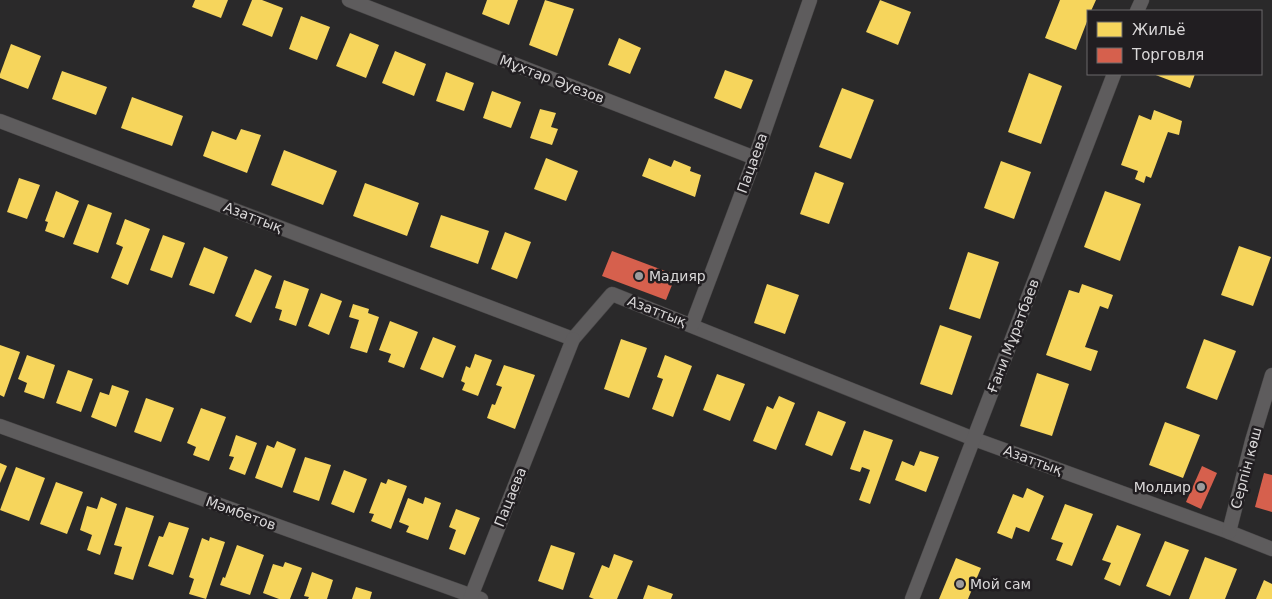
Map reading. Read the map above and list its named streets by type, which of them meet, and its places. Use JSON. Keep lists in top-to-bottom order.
{
  "streets": {
    "street": [
      "Мұхтар Әуезов",
      "Пацаева",
      "Азаттық",
      "Ғани Мұратбаев",
      "Серпін көш",
      "Мәмбетов"
    ]
  },
  "crossings": [
    ["Мұхтар Әуезов", "Пацаева"],
    ["Пацаева", "Азаттық"],
    ["Пацаева", "Мәмбетов"],
    ["Азаттық", "Ғани Мұратбаев"],
    ["Азаттық", "Серпін көш"]
  ],
  "places": ["Мадияр", "Молдир", "Мой сам"],
  "legend": ["Жильё", "Торговля"]
}
